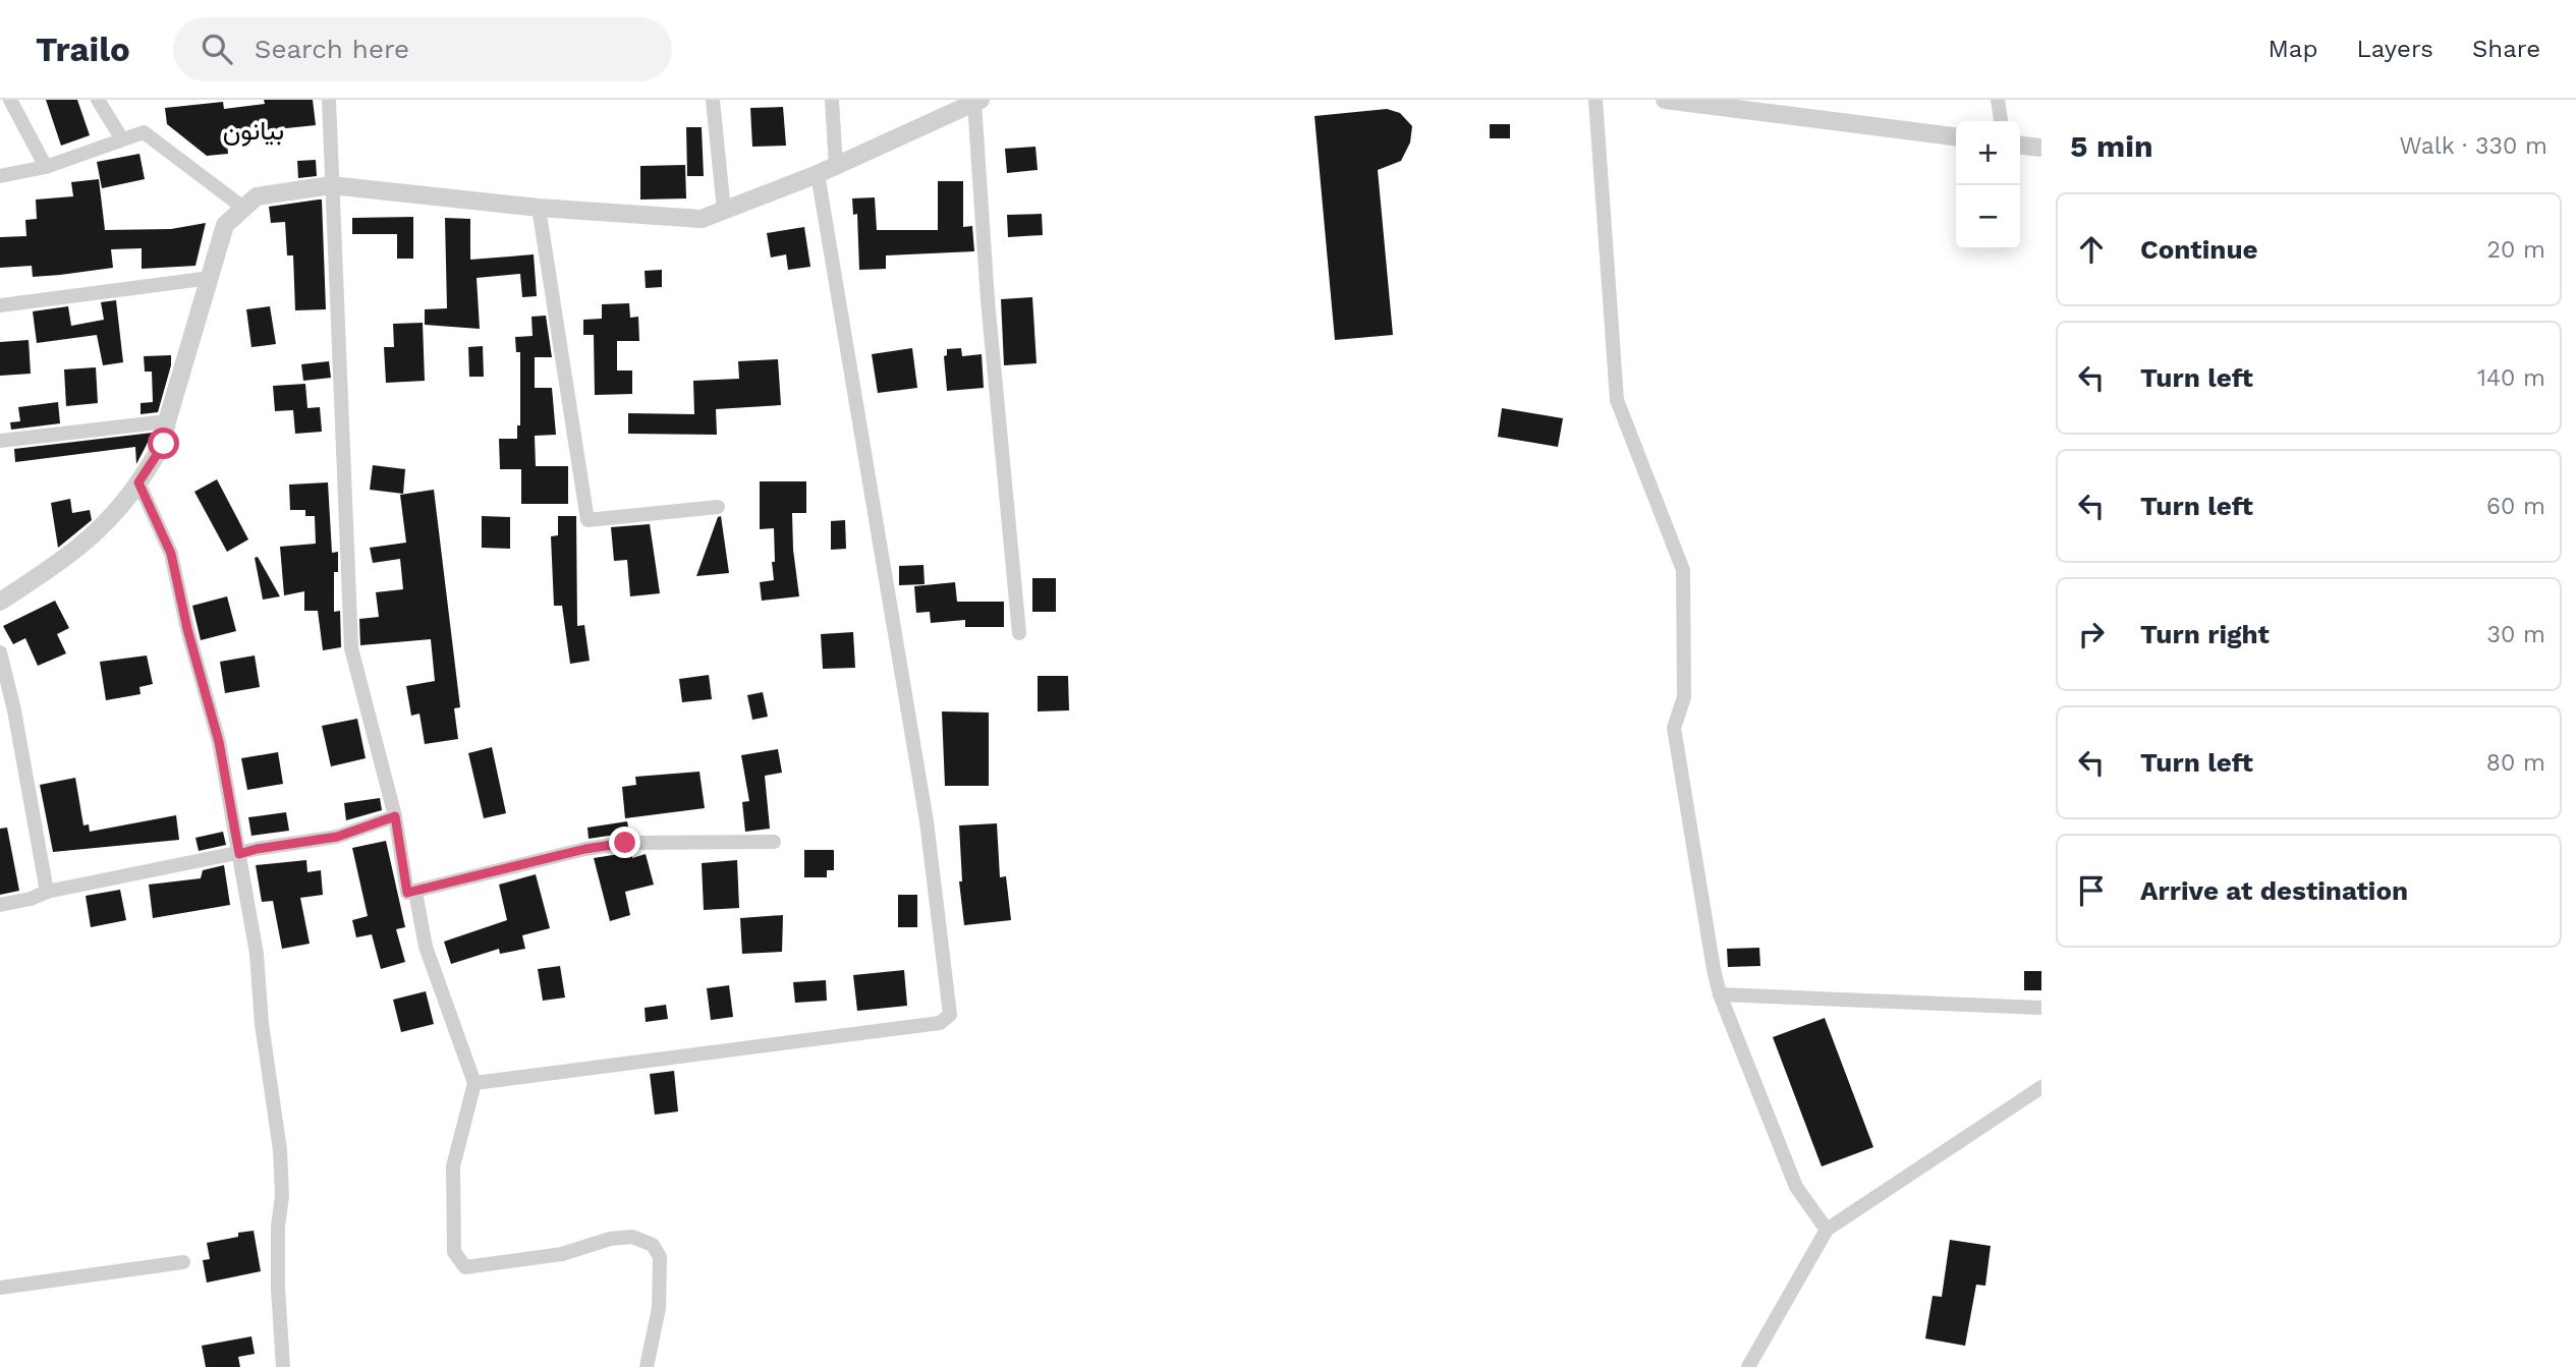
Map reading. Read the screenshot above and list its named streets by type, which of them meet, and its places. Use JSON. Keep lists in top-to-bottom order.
{
  "districts": ["بيانون"],
  "page": {
    "header": "Trailo",
    "search": "Search here",
    "nav": ["Map", "Layers", "Share"],
    "heading": ["5 min", "Walk · 330 m"],
    "map_buttons": ["+", "−"],
    "list": [
      ["Continue", "20 m"],
      ["Turn left", "140 m"],
      ["Turn left", "60 m"],
      ["Turn right", "30 m"],
      ["Turn left", "80 m"],
      "Arrive at destination"
    ]
  }
}
